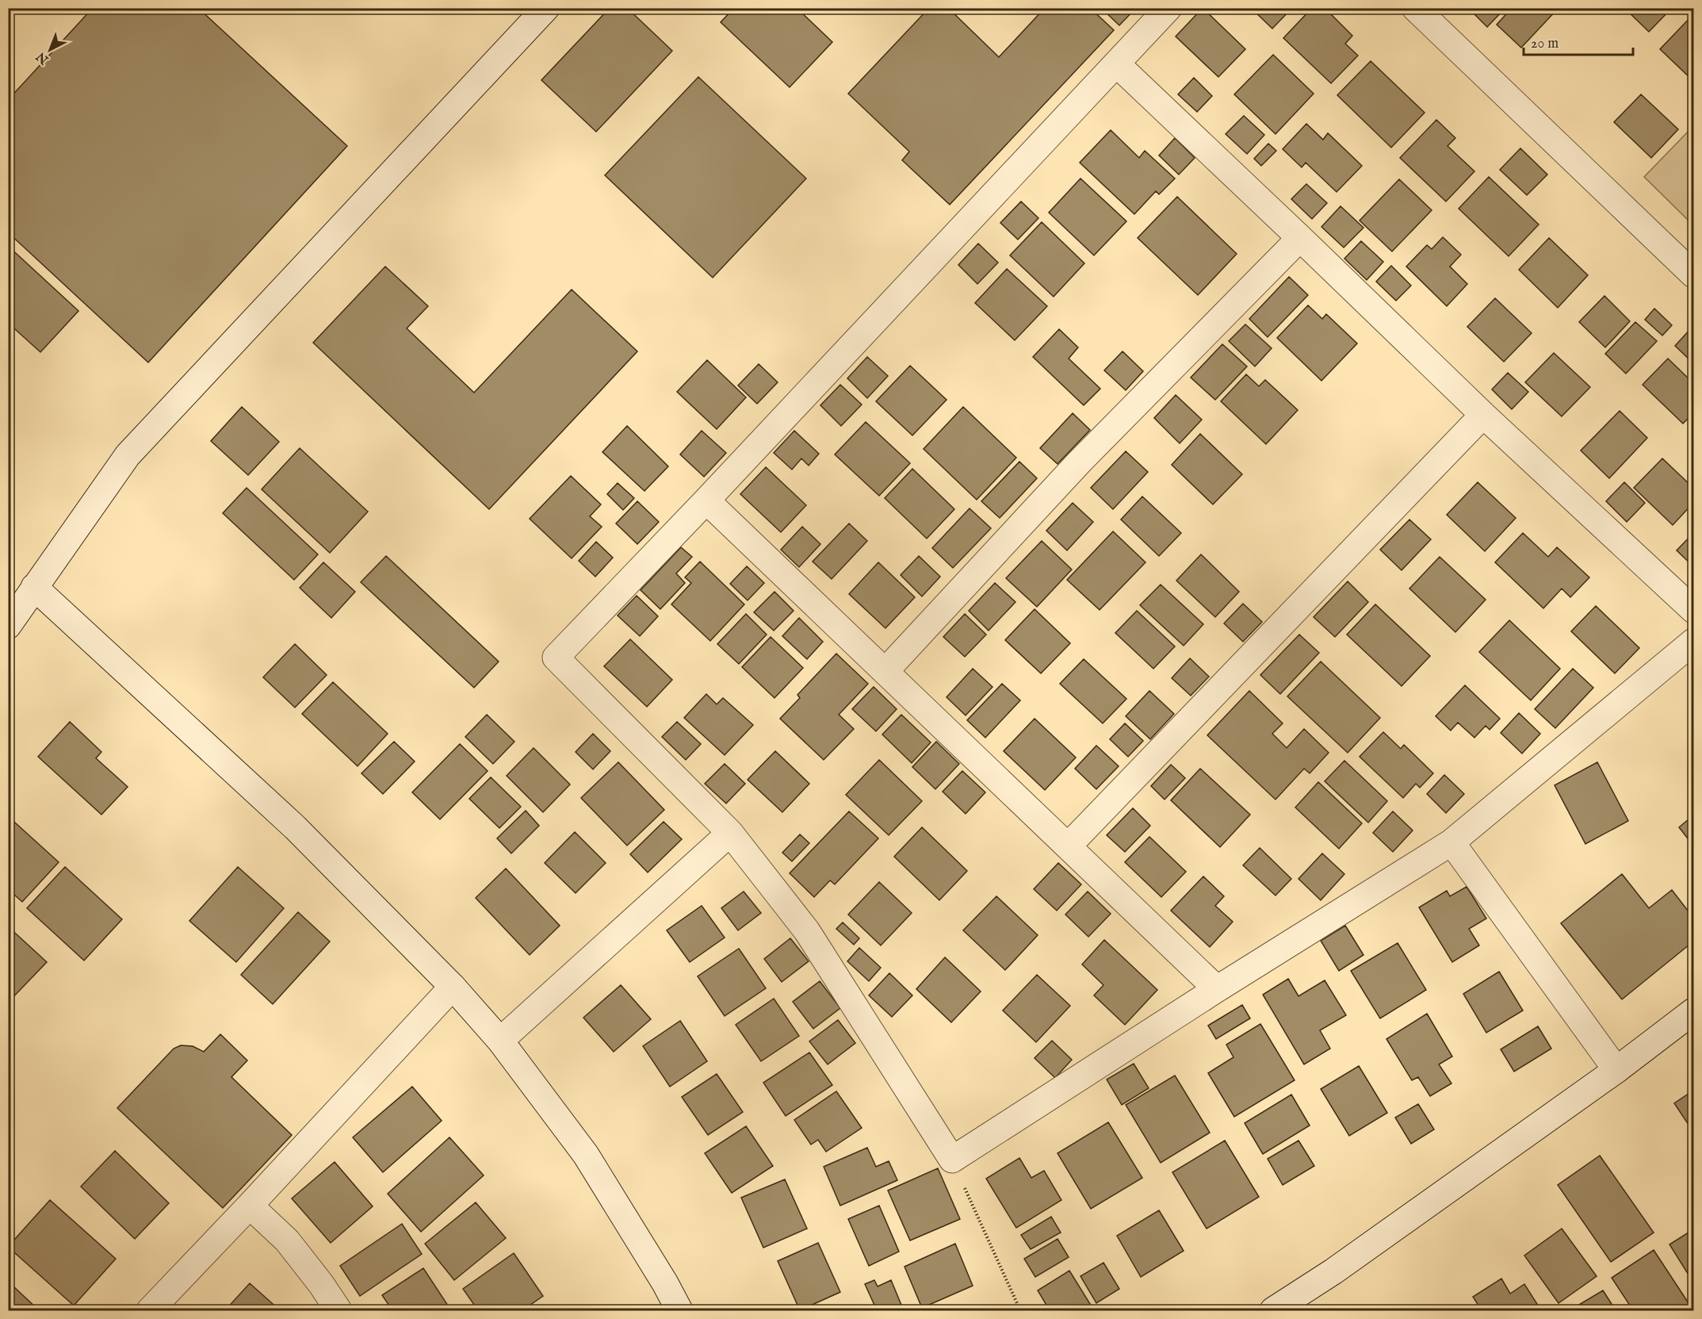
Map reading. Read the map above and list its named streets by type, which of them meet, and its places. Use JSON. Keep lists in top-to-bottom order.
{
  "scale_bar": "20 m",
  "north": "bottom left"
}
